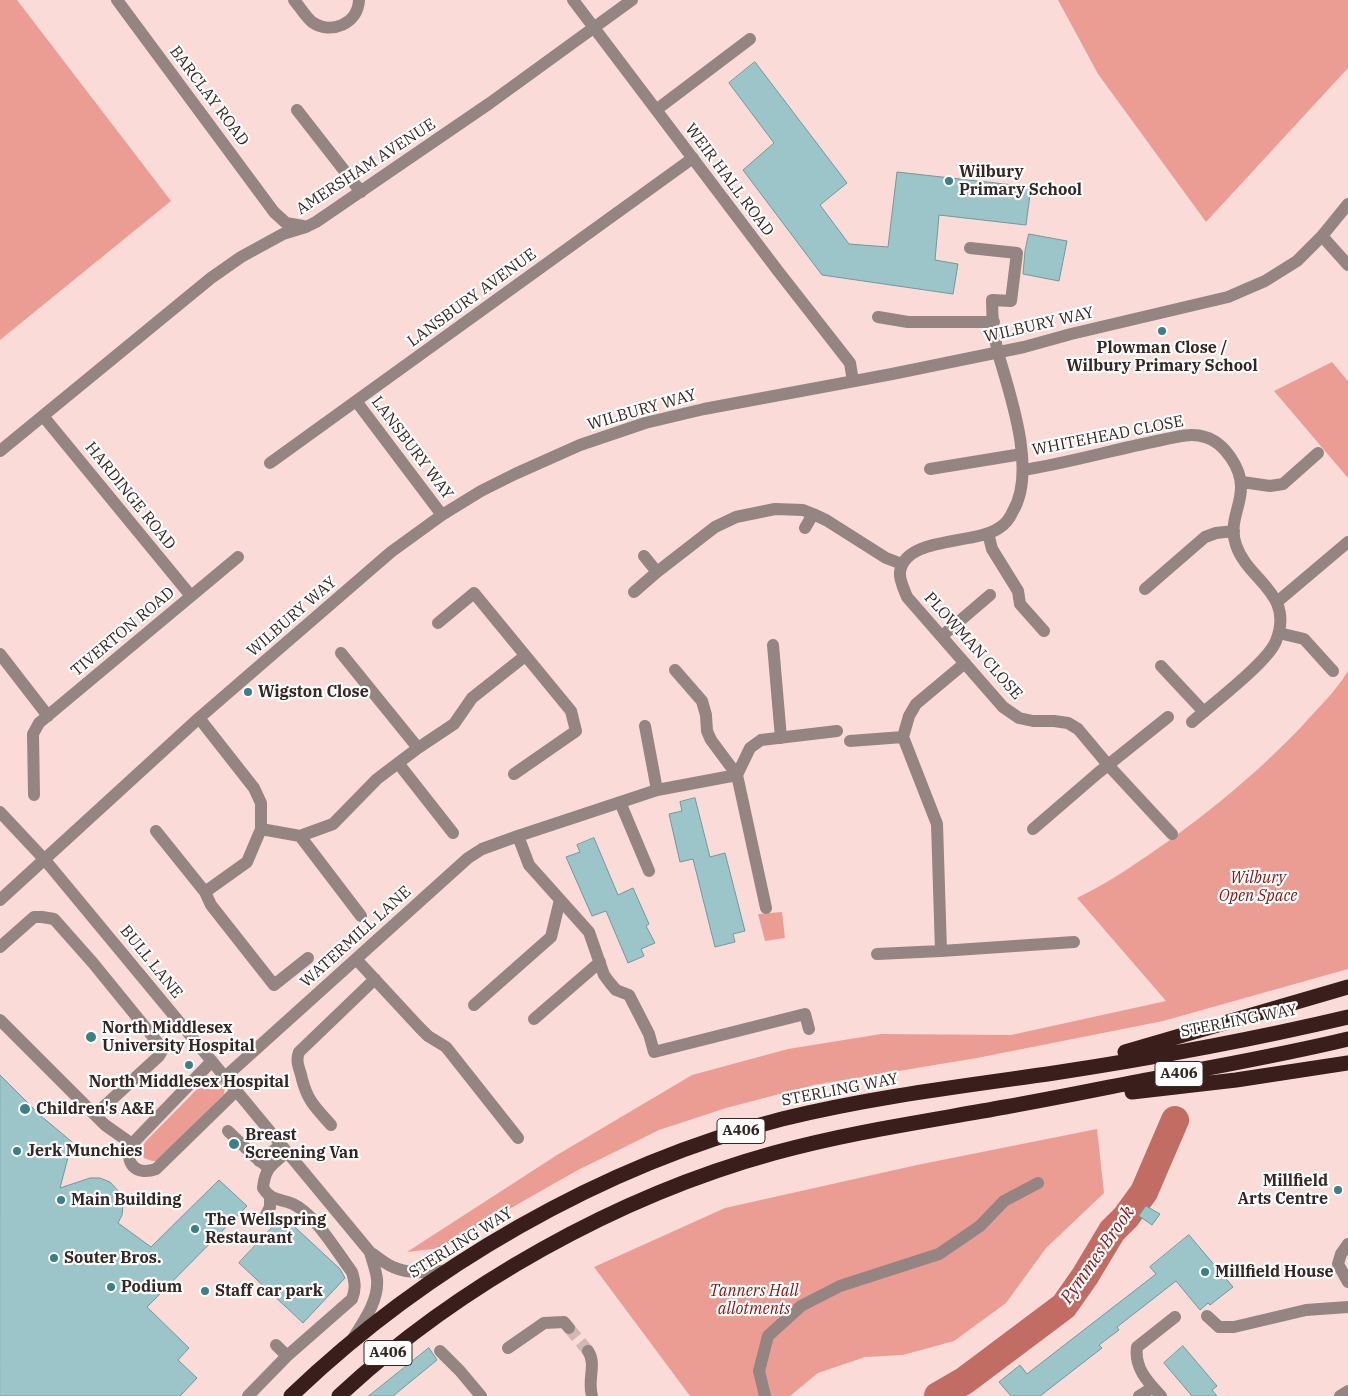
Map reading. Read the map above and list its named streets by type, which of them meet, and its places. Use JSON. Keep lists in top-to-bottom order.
{
  "streets": {
    "highway": ["STERLING WAY", "A406"],
    "street": [
      "BARCLAY ROAD",
      "AMERSHAM AVENUE",
      "WEIR HALL ROAD",
      "LANSBURY AVENUE",
      "WILBURY WAY",
      "WHITEHEAD CLOSE",
      "LANSBURY WAY",
      "HARDINGE ROAD",
      "TIVERTON ROAD",
      "PLOWMAN CLOSE",
      "WATERMILL LANE",
      "BULL LANE"
    ]
  },
  "crossings": [
    ["BARCLAY ROAD", "AMERSHAM AVENUE"],
    ["AMERSHAM AVENUE", "WEIR HALL ROAD"],
    ["AMERSHAM AVENUE", "HARDINGE ROAD"],
    ["WEIR HALL ROAD", "LANSBURY AVENUE"],
    ["WEIR HALL ROAD", "WILBURY WAY"],
    ["LANSBURY AVENUE", "LANSBURY WAY"],
    ["WILBURY WAY", "LANSBURY WAY"],
    ["WILBURY WAY", "BULL LANE"],
    ["HARDINGE ROAD", "TIVERTON ROAD"],
    ["WATERMILL LANE", "BULL LANE"]
  ],
  "water": ["Pymmes Brook"],
  "parks": ["Wilbury Open Space", "Tanners Hall allotments"],
  "places": [
    "Wilbury Primary School",
    "Plowman Close / Wilbury Primary School",
    "Wigston Close",
    "North Middlesex University Hospital",
    "North Middlesex Hospital",
    "Children's A&E",
    "Breast Screening Van",
    "Jerk Munchies",
    "Millfield Arts Centre",
    "Main Building",
    "The Wellspring Restaurant",
    "Souter Bros.",
    "Millfield House",
    "Podium",
    "Staff car park"
  ]
}
